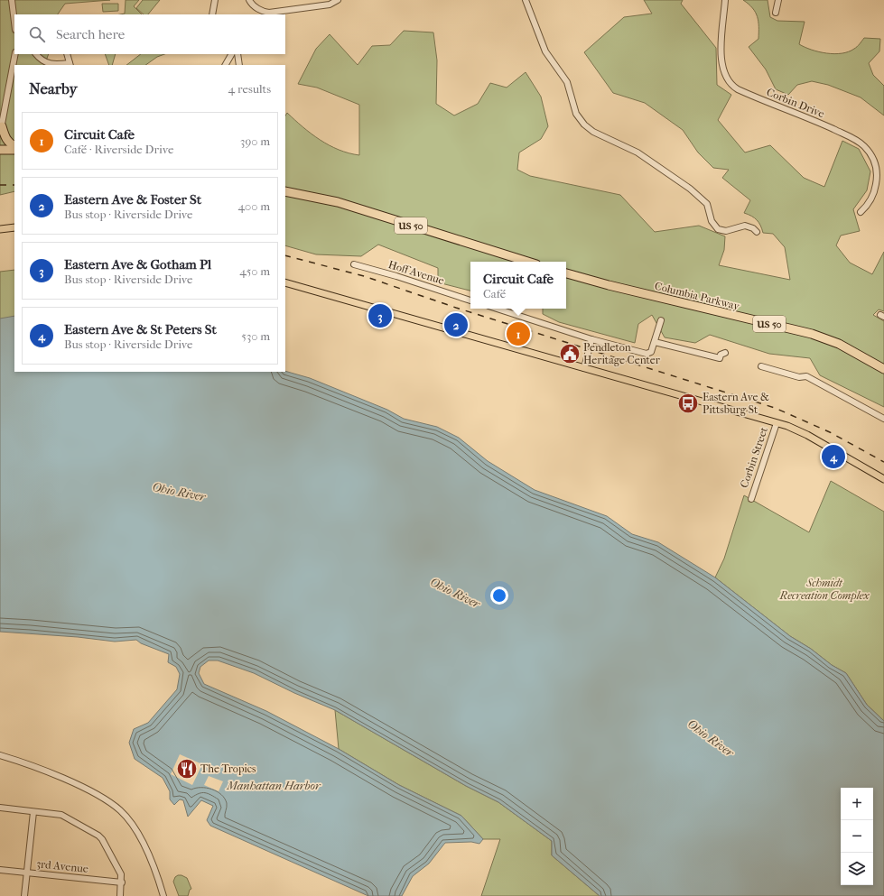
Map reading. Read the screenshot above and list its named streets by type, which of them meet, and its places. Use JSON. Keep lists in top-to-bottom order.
{
  "streets": {
    "highway": ["US 50", "Columbia Parkway"],
    "street": [
      "Corbin Drive",
      "Hoff Avenue",
      "Corbin Street",
      "3rd Avenue"
    ]
  },
  "water": ["Ohio River", "Manhattan Harbor"],
  "parks": ["Schmidt Recreation Complex"],
  "places": {
    "public building": ["Pendleton Heritage Center"],
    "bus stop": ["Eastern Ave & Pittsburg St"],
    "restaurant": ["The Tropics"]
  },
  "page": {
    "search": "Search here",
    "heading": ["Nearby", "4 results"],
    "list": [
      {
        "mark": "1",
        "name": "Circuit Cafe",
        "note": "Café · Riverside Drive",
        "value": "390 m"
      },
      {
        "mark": "2",
        "name": "Eastern Ave & Foster St",
        "note": "Bus stop · Riverside Drive",
        "value": "400 m"
      },
      {
        "mark": "3",
        "name": "Eastern Ave & Gotham Pl",
        "note": "Bus stop · Riverside Drive",
        "value": "450 m"
      },
      {
        "mark": "4",
        "name": "Eastern Ave & St Peters St",
        "note": "Bus stop · Riverside Drive",
        "value": "530 m"
      }
    ],
    "popup": ["Circuit Cafe", "Café"],
    "pins": [
      "3",
      "2",
      "1",
      "4"
    ],
    "map_buttons": ["+", "−"]
  }
}
